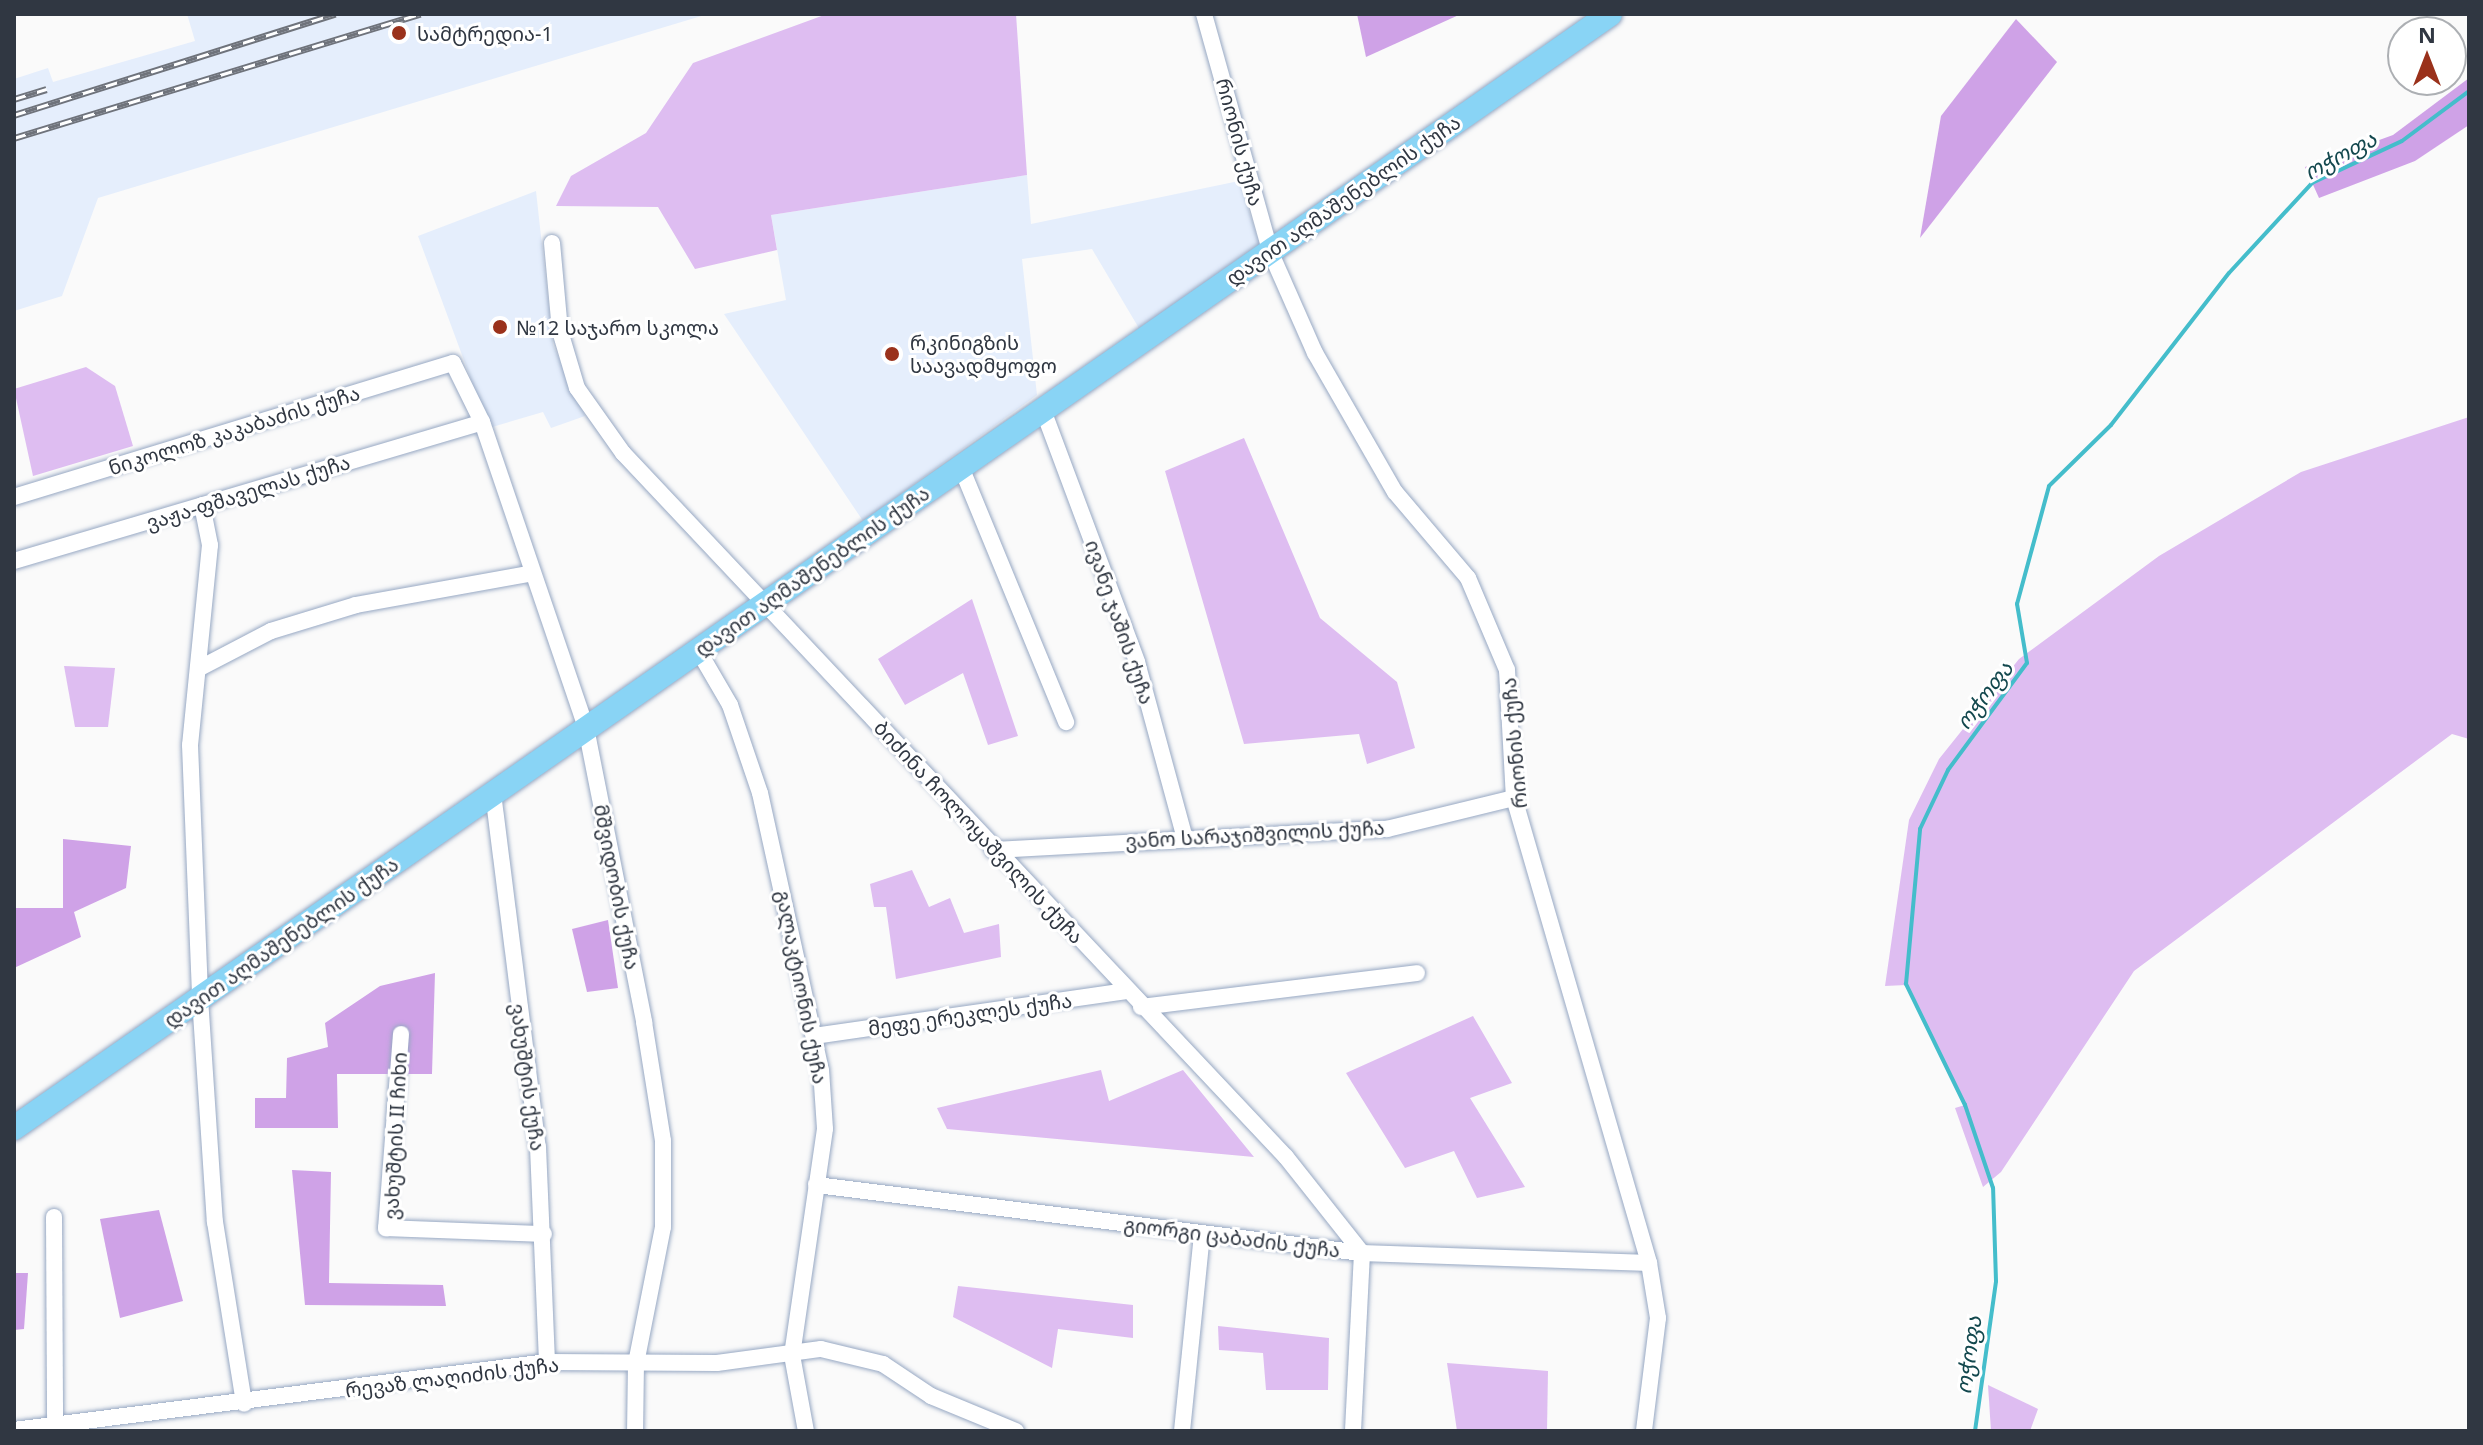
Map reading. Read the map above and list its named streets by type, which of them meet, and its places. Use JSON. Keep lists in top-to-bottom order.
{
  "streets": {
    "main road": ["დავით აღმაშენებლის ქუჩა"],
    "street": [
      "რიონის ქუჩა",
      "ნიკოლოზ კაკაბაძის ქუჩა",
      "ვაჟა-ფშაველას ქუჩა",
      "ივანე ჯაშის ქუჩა",
      "ბიძინა ჩოლოყაშვილის ქუჩა",
      "ვანო სარაჯიშვილის ქუჩა",
      "მშვიდობის ქუჩა",
      "გალაკტიონის ქუჩა",
      "მეფე ერეკლეს ქუჩა",
      "ვახუშტის ქუჩა",
      "ვახუშტის II ჩიხი",
      "გიორგი ცაბაძის ქუჩა",
      "რევაზ ლაღიძის ქუჩა"
    ]
  },
  "crossings": [
    ["რიონის ქუჩა", "დავით აღმაშენებლის ქუჩა"],
    ["რიონის ქუჩა", "ვანო სარაჯიშვილის ქუჩა"],
    ["რიონის ქუჩა", "გიორგი ცაბაძის ქუჩა"],
    ["დავით აღმაშენებლის ქუჩა", "ივანე ჯაშის ქუჩა"],
    ["დავით აღმაშენებლის ქუჩა", "ბიძინა ჩოლოყაშვილის ქუჩა"],
    ["დავით აღმაშენებლის ქუჩა", "მშვიდობის ქუჩა"],
    ["დავით აღმაშენებლის ქუჩა", "გალაკტიონის ქუჩა"],
    ["დავით აღმაშენებლის ქუჩა", "ვახუშტის ქუჩა"],
    ["ნიკოლოზ კაკაბაძის ქუჩა", "მშვიდობის ქუჩა"],
    ["ვაჟა-ფშაველას ქუჩა", "მშვიდობის ქუჩა"],
    ["ივანე ჯაშის ქუჩა", "ვანო სარაჯიშვილის ქუჩა"],
    ["ბიძინა ჩოლოყაშვილის ქუჩა", "ვანო სარაჯიშვილის ქუჩა"],
    ["ბიძინა ჩოლოყაშვილის ქუჩა", "მეფე ერეკლეს ქუჩა"],
    ["ბიძინა ჩოლოყაშვილის ქუჩა", "გიორგი ცაბაძის ქუჩა"],
    ["მშვიდობის ქუჩა", "რევაზ ლაღიძის ქუჩა"],
    ["გალაკტიონის ქუჩა", "მეფე ერეკლეს ქუჩა"],
    ["გალაკტიონის ქუჩა", "გიორგი ცაბაძის ქუჩა"],
    ["გალაკტიონის ქუჩა", "რევაზ ლაღიძის ქუჩა"],
    ["ვახუშტის ქუჩა", "ვახუშტის II ჩიხი"],
    ["ვახუშტის ქუჩა", "რევაზ ლაღიძის ქუჩა"]
  ],
  "water": ["ოჭოფა"],
  "places": ["სამტრედია-1", "№12 საჯარო სკოლა", "რკინიგზის საავადმყოფო"],
  "north": "top"
}
